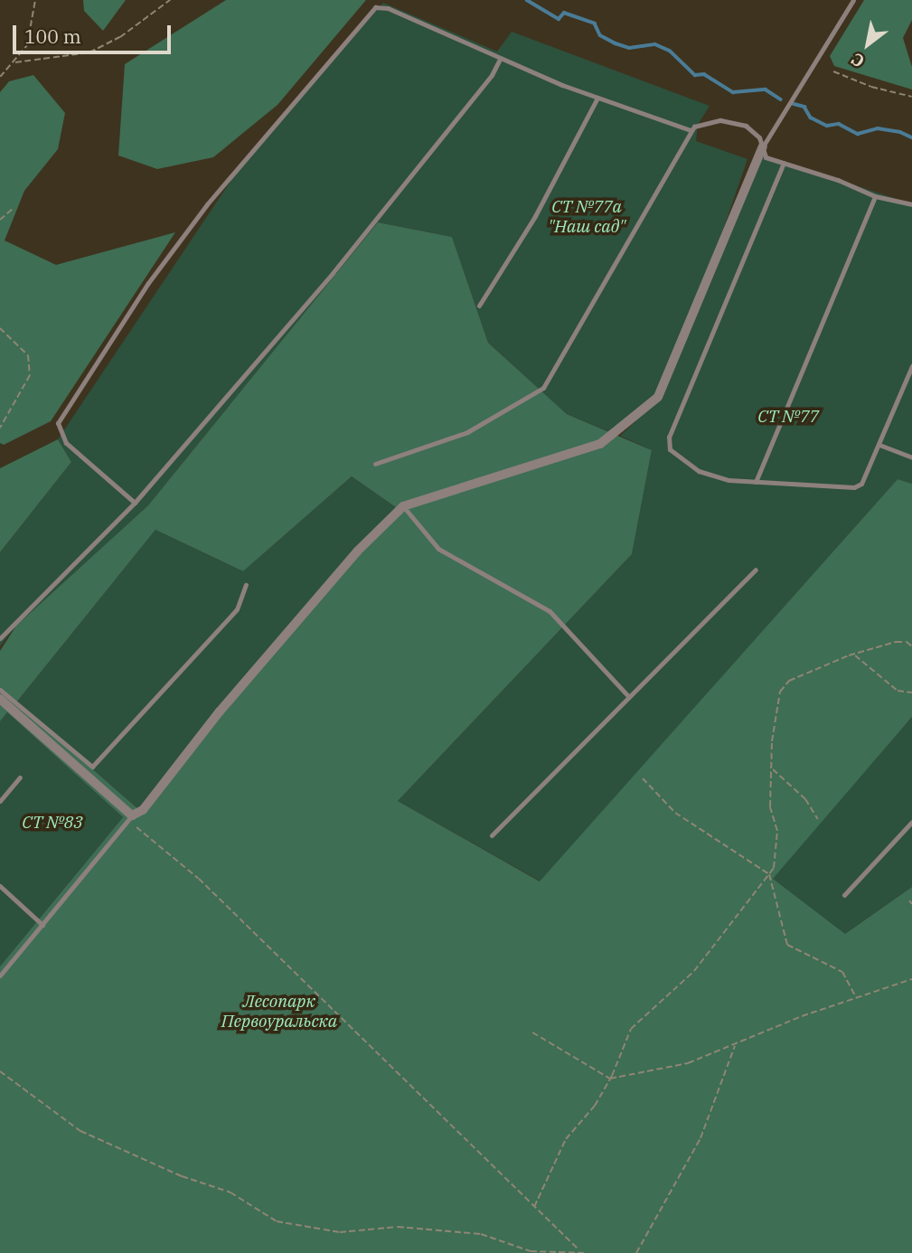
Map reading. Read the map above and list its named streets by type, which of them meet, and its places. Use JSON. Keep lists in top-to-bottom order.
{
  "parks": [
    "СТ №77а \"Наш сад\"",
    "СТ №77",
    "СТ №83",
    "Лесопарк Первоуральска"
  ],
  "scale_bar": "100 m",
  "north": "bottom left"
}
